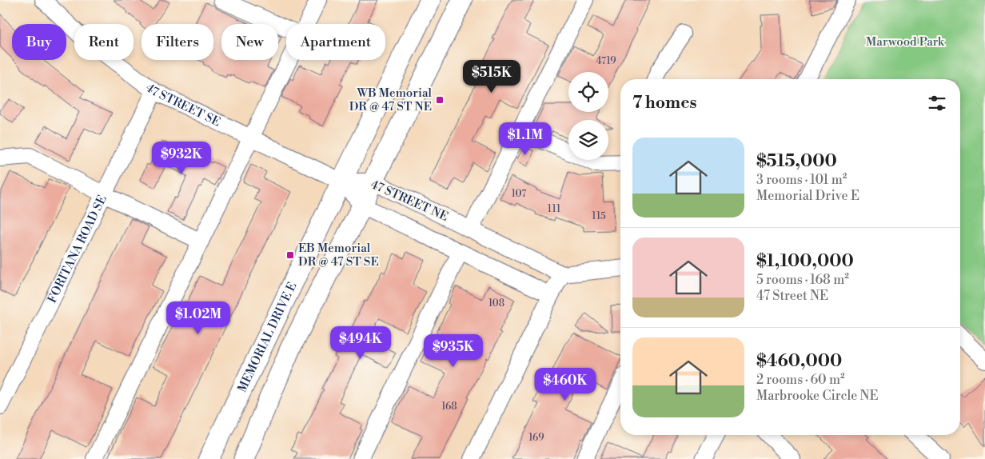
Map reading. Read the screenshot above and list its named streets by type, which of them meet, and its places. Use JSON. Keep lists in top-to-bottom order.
{
  "streets": {
    "main road": ["MEMORIAL DRIVE E"],
    "street": ["47 STREET SE", "47 STREET NE", "FORITANA ROAD SE"]
  },
  "crossings": [
    ["47 STREET SE", "47 STREET NE"],
    ["47 STREET SE", "FORITANA ROAD SE"],
    ["47 STREET SE", "MEMORIAL DRIVE E"],
    ["47 STREET NE", "MEMORIAL DRIVE E"]
  ],
  "parks": ["Marwood Park"],
  "places": {
    "transit": ["WB Memorial DR @ 47 ST NE", "EB Memorial DR @ 47 ST SE"]
  },
  "house_numbers": [
    "4719",
    "107",
    "111",
    "115",
    "108",
    "168",
    "169"
  ],
  "page": {
    "chip": [
      "Buy",
      "Rent",
      "Filters",
      "New",
      "Apartment"
    ],
    "price": [
      "$515K",
      "$1.1M",
      "$932K",
      "$1.02M",
      "$494K",
      "$935K",
      "$460K"
    ],
    "heading": "7 homes",
    "list": [
      {
        "name": "$515,000",
        "note": "3 rooms · 101 m² · Memorial Drive E"
      },
      {
        "name": "$1,100,000",
        "note": "5 rooms · 168 m² · 47 Street NE"
      },
      {
        "name": "$460,000",
        "note": "2 rooms · 60 m² · Marbrooke Circle NE"
      }
    ]
  }
}
